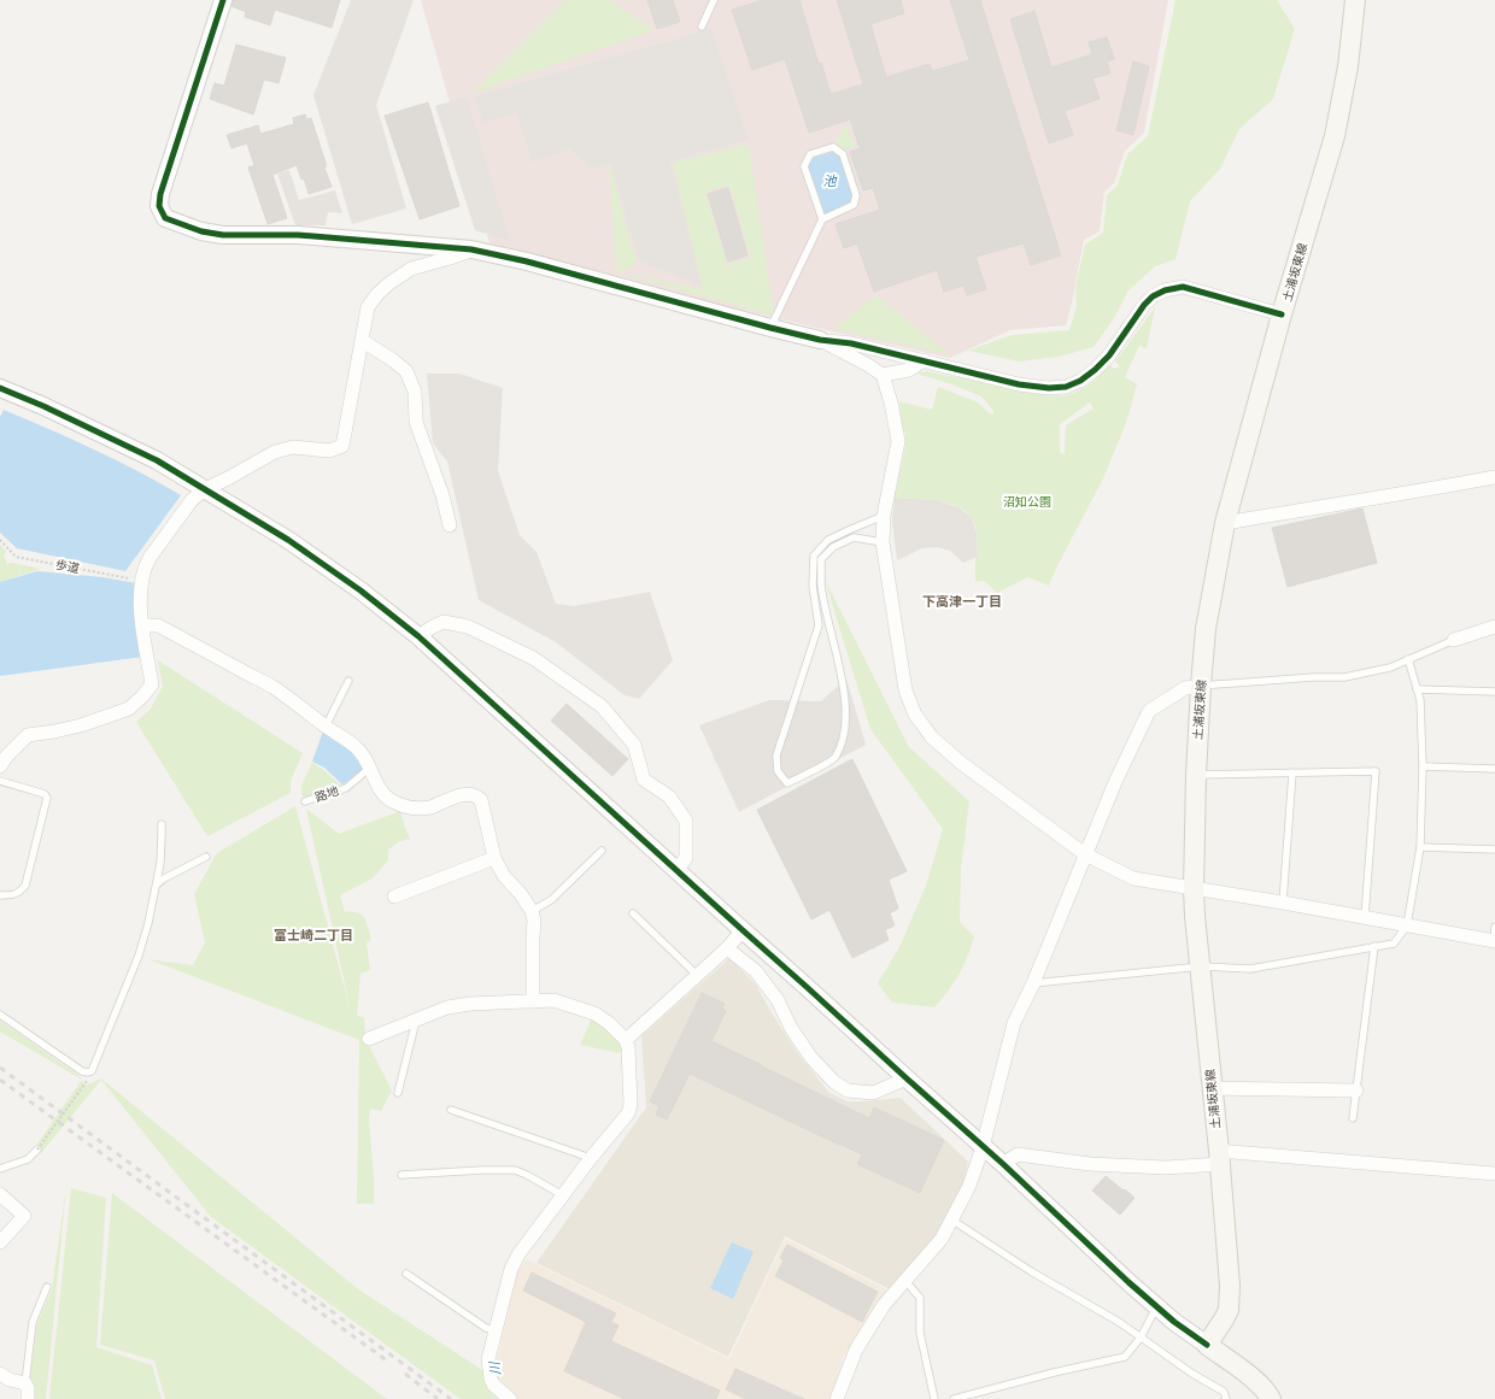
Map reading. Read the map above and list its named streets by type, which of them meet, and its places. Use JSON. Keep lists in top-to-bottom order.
{
  "streets": {
    "main road": ["土浦坂東線"],
    "lane": ["路地"],
    "path": ["歩道"]
  },
  "districts": ["下高津一丁目", "富士崎二丁目"],
  "water": ["池", "川"],
  "parks": ["沼知公園"]
}
